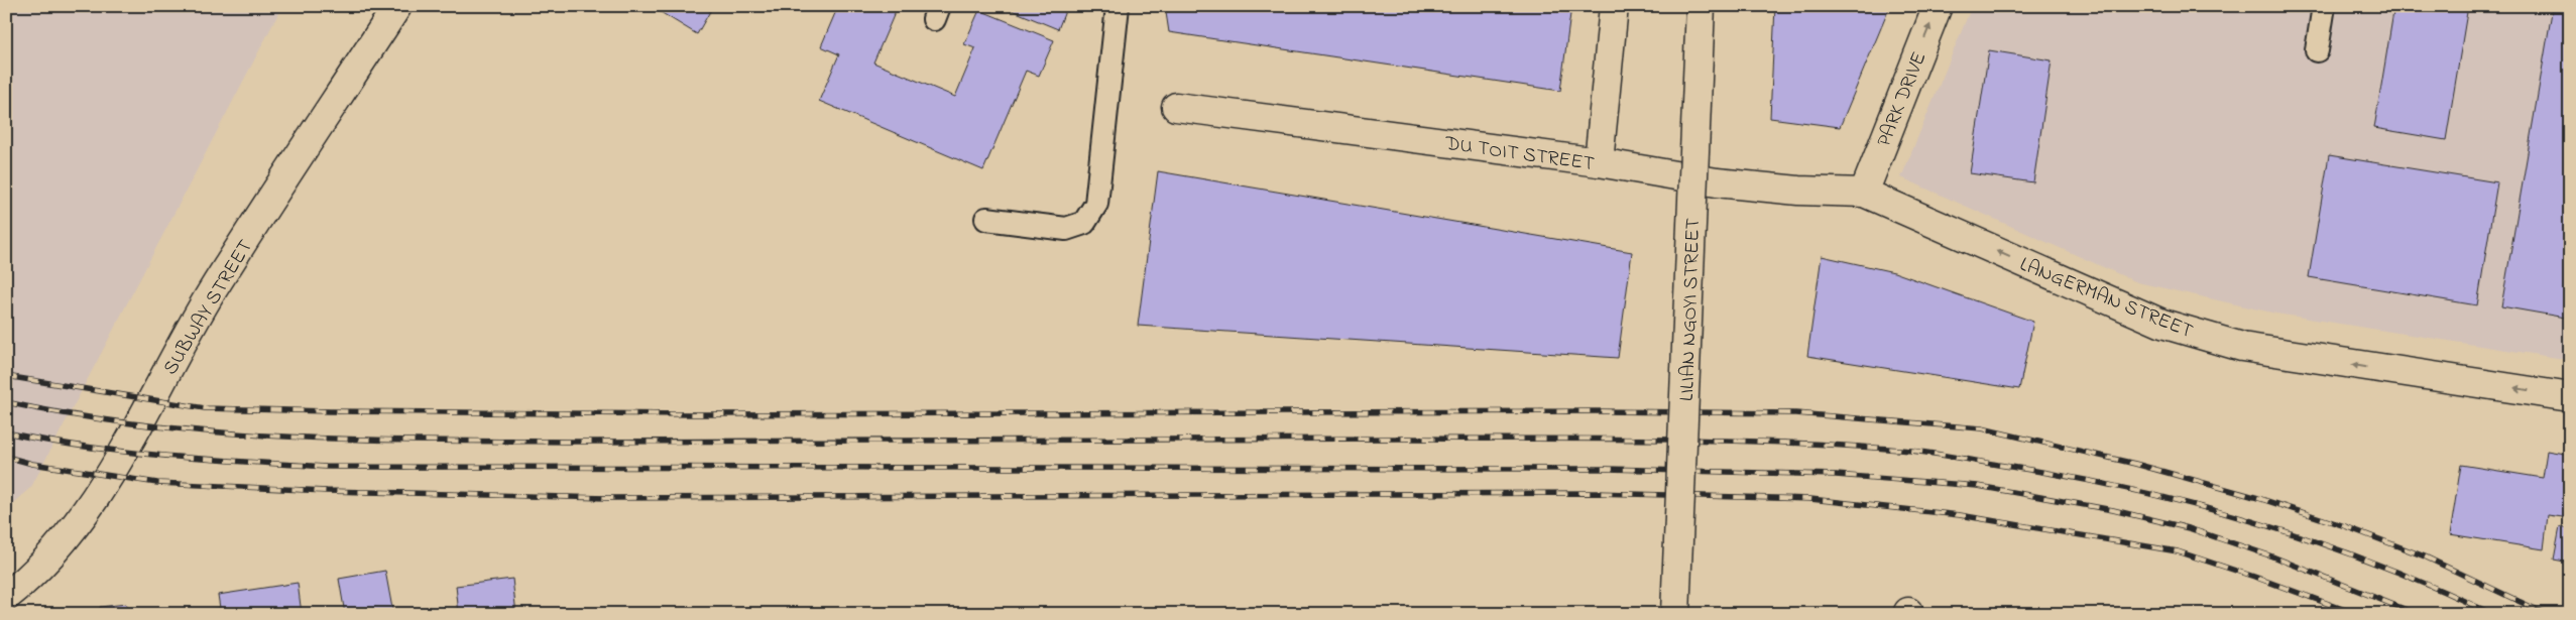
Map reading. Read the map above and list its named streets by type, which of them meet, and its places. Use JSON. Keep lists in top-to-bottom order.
{
  "streets": {
    "street": [
      "PARK DRIVE",
      "DU TOIT STREET",
      "LANGERMAN STREET",
      "SUBWAY STREET",
      "LILIAN NGOYI STREET"
    ]
  },
  "crossings": [
    ["PARK DRIVE", "DU TOIT STREET"],
    ["PARK DRIVE", "LANGERMAN STREET"],
    ["DU TOIT STREET", "LANGERMAN STREET"]
  ],
  "one_way": ["PARK DRIVE", "LANGERMAN STREET"]
}
